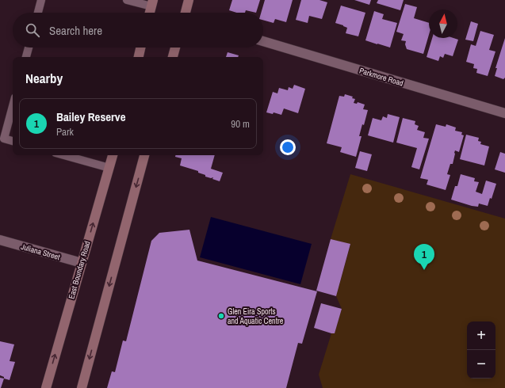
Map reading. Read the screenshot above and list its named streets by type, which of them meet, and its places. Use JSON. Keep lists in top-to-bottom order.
{
  "streets": {
    "main road": ["East Boundary Road"],
    "street": ["Parkmore Road", "Juliana Street"]
  },
  "crossings": [
    ["Juliana Street", "East Boundary Road"]
  ],
  "places": ["Glen Eira Sports and Aquatic Centre"],
  "north": "top",
  "page": {
    "search": "Search here",
    "heading": "Nearby",
    "list": [
      {
        "mark": "1",
        "name": "Bailey Reserve",
        "note": "Park",
        "value": "90 m"
      }
    ],
    "pins": "1",
    "map_buttons": ["+", "−"]
  }
}
